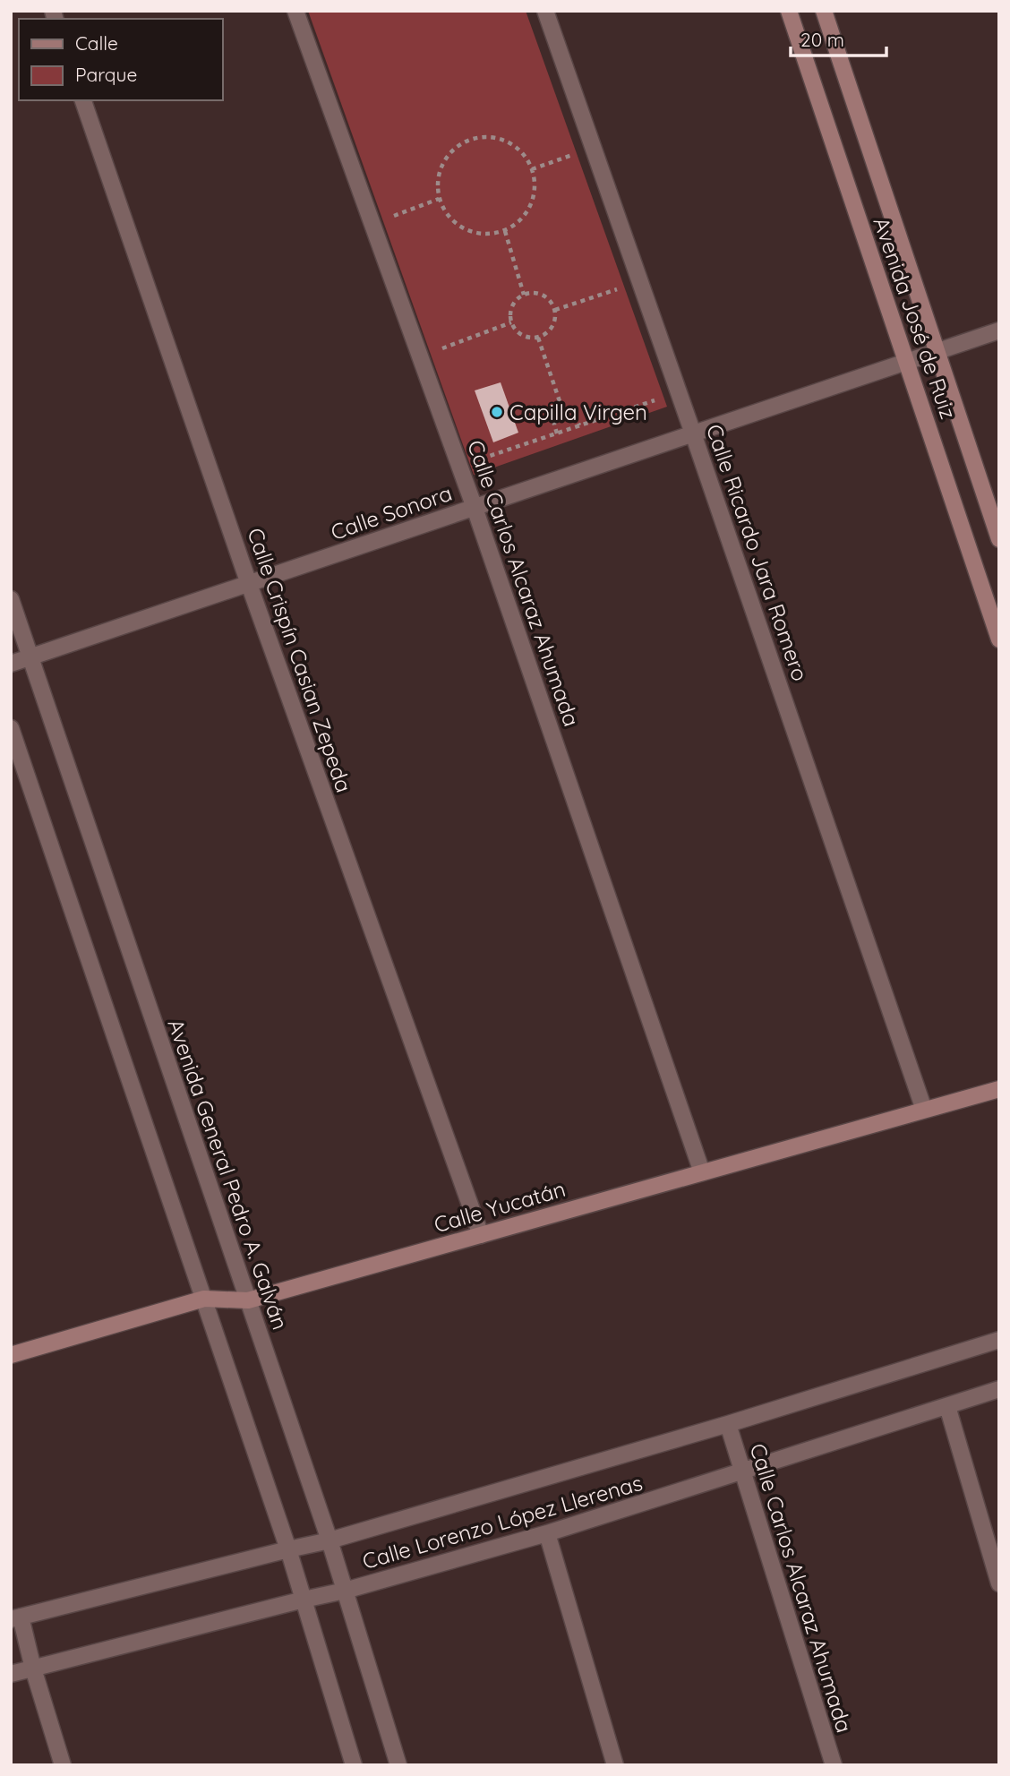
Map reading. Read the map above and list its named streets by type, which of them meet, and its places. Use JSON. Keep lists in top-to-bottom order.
{
  "streets": {
    "street": [
      "Avenida José de Ruiz",
      "Calle Sonora",
      "Calle Ricardo Jara Romero",
      "Calle Carlos Alcaraz Ahumada",
      "Calle Crispín Casian Zepeda",
      "Avenida General Pedro A. Galván",
      "Calle Yucatán",
      "Calle Lorenzo López Llerenas"
    ]
  },
  "crossings": [
    ["Avenida José de Ruiz", "Calle Sonora"],
    ["Calle Sonora", "Calle Ricardo Jara Romero"],
    ["Calle Sonora", "Calle Carlos Alcaraz Ahumada"],
    ["Calle Sonora", "Calle Crispín Casian Zepeda"],
    ["Calle Sonora", "Avenida General Pedro A. Galván"],
    ["Calle Ricardo Jara Romero", "Calle Yucatán"],
    ["Calle Carlos Alcaraz Ahumada", "Calle Yucatán"],
    ["Calle Carlos Alcaraz Ahumada", "Calle Lorenzo López Llerenas"],
    ["Calle Crispín Casian Zepeda", "Calle Yucatán"],
    ["Avenida General Pedro A. Galván", "Calle Yucatán"],
    ["Avenida General Pedro A. Galván", "Calle Lorenzo López Llerenas"]
  ],
  "places": ["Capilla Virgen"],
  "legend": ["Calle", "Parque"],
  "scale_bar": "20 m"
}
